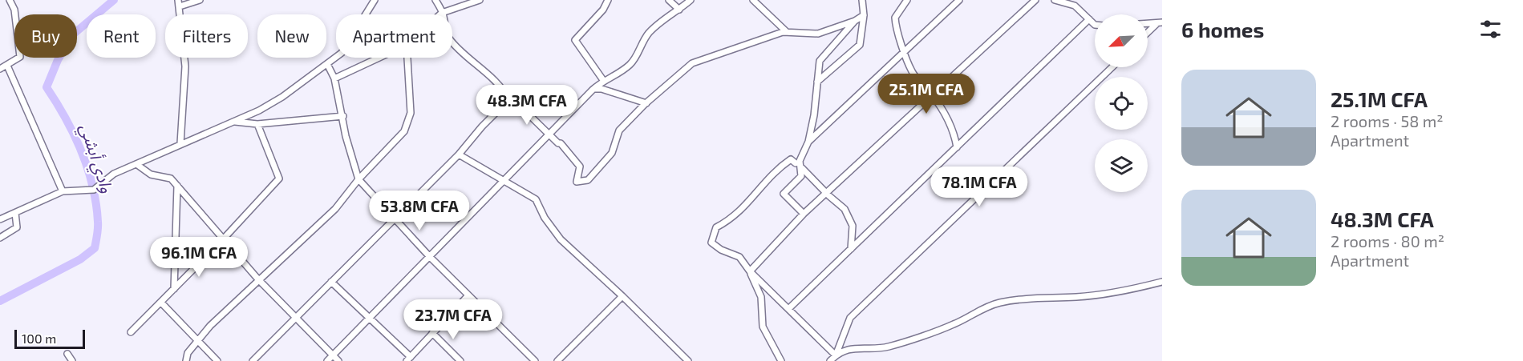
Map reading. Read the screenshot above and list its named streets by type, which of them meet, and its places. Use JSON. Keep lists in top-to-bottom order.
{
  "water": ["وادي أبشي"],
  "scale_bar": "100 m",
  "north": "bottom left",
  "page": {
    "heading": "6 homes",
    "chip": [
      "Buy",
      "Rent",
      "Filters",
      "New",
      "Apartment"
    ],
    "list": [
      {
        "name": "25.1M CFA",
        "note": "2 rooms · 58 m² · Apartment"
      },
      {
        "name": "48.3M CFA",
        "note": "2 rooms · 80 m² · Apartment"
      }
    ],
    "price": [
      "25.1M CFA",
      "48.3M CFA",
      "78.1M CFA",
      "53.8M CFA",
      "96.1M CFA",
      "23.7M CFA"
    ],
    "scale": "100 m"
  }
}
